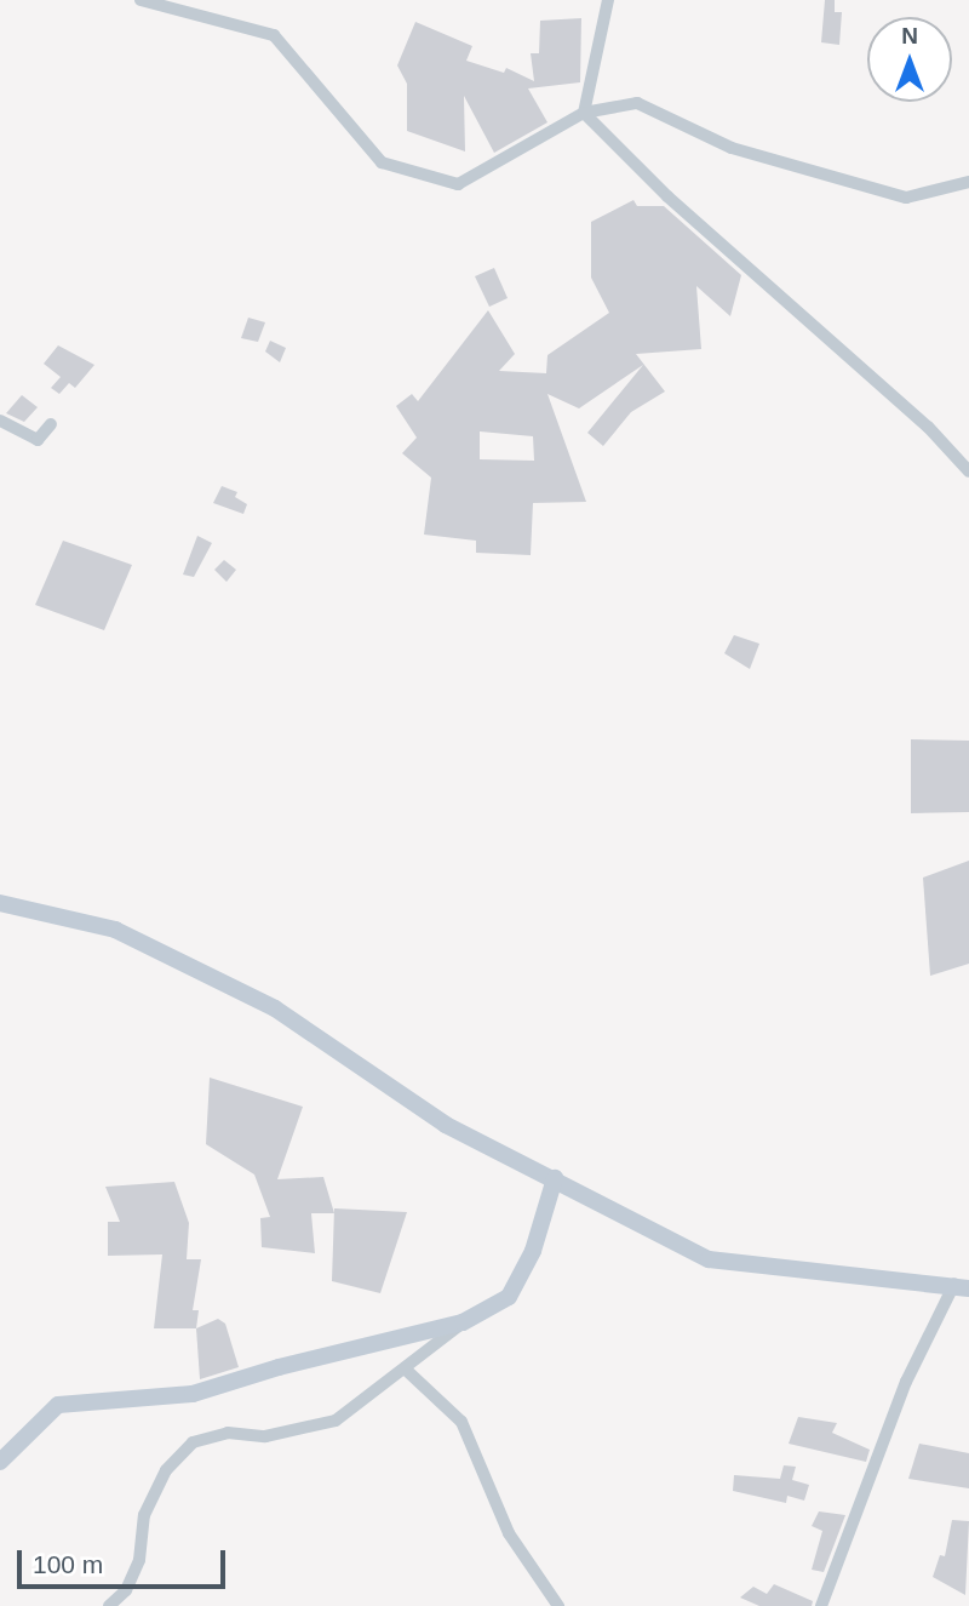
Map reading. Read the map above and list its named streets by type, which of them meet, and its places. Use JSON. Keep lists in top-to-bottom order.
{
  "scale_bar": "100 m",
  "north": "top"
}
